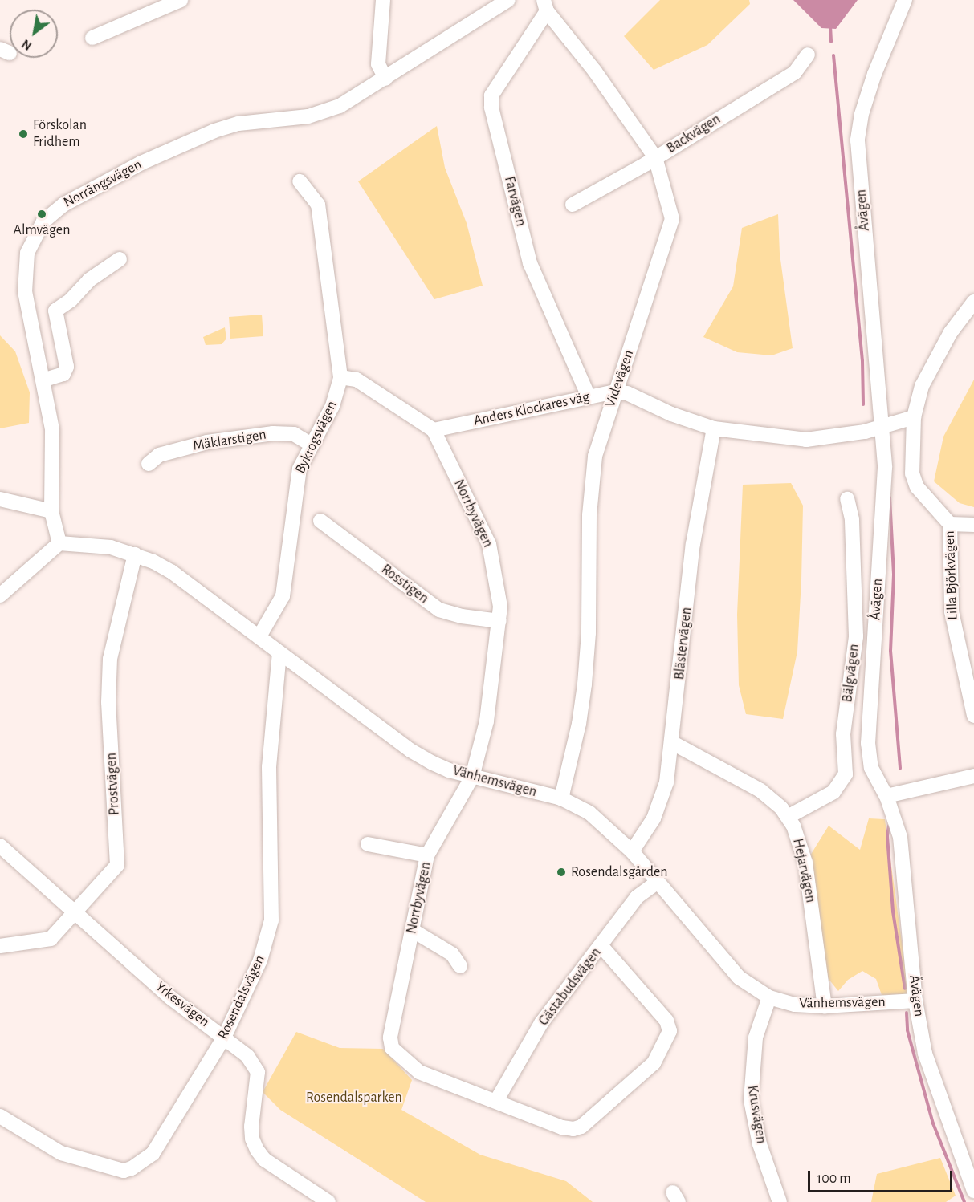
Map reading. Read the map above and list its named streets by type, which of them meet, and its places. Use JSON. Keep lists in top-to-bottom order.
{
  "streets": {
    "street": [
      "Backvägen",
      "Norrängsvägen",
      "Farvägen",
      "Åvägen",
      "Videvägen",
      "Anders Klockares väg",
      "Bykrogsvägen",
      "Mäklarstigen",
      "Norrbyvägen",
      "Lilla Björkvägen",
      "Rosstigen",
      "Blästervägen",
      "Bälgvägen",
      "Vänhemsvägen",
      "Prostvägen",
      "Hejarvägen",
      "Gästabudsvägen",
      "Rosendalsvägen",
      "Yrkesvägen",
      "Krusvägen"
    ]
  },
  "crossings": [
    ["Backvägen", "Videvägen"],
    ["Norrängsvägen", "Vänhemsvägen"],
    ["Farvägen", "Videvägen"],
    ["Farvägen", "Anders Klockares väg"],
    ["Åvägen", "Anders Klockares väg"],
    ["Åvägen", "Vänhemsvägen"],
    ["Videvägen", "Anders Klockares väg"],
    ["Videvägen", "Vänhemsvägen"],
    ["Anders Klockares väg", "Norrbyvägen"],
    ["Anders Klockares väg", "Lilla Björkvägen"],
    ["Anders Klockares väg", "Blästervägen"],
    ["Bykrogsvägen", "Mäklarstigen"],
    ["Bykrogsvägen", "Vänhemsvägen"],
    ["Norrbyvägen", "Rosstigen"],
    ["Norrbyvägen", "Vänhemsvägen"],
    ["Norrbyvägen", "Gästabudsvägen"],
    ["Blästervägen", "Vänhemsvägen"],
    ["Blästervägen", "Hejarvägen"],
    ["Bälgvägen", "Hejarvägen"],
    ["Vänhemsvägen", "Prostvägen"],
    ["Vänhemsvägen", "Hejarvägen"],
    ["Vänhemsvägen", "Gästabudsvägen"],
    ["Vänhemsvägen", "Rosendalsvägen"],
    ["Vänhemsvägen", "Krusvägen"],
    ["Prostvägen", "Yrkesvägen"],
    ["Rosendalsvägen", "Yrkesvägen"]
  ],
  "parks": ["Rosendalsparken"],
  "places": ["Förskolan Fridhem", "Almvägen", "Rosendalsgården"],
  "scale_bar": "100 m",
  "north": "bottom left"
}
